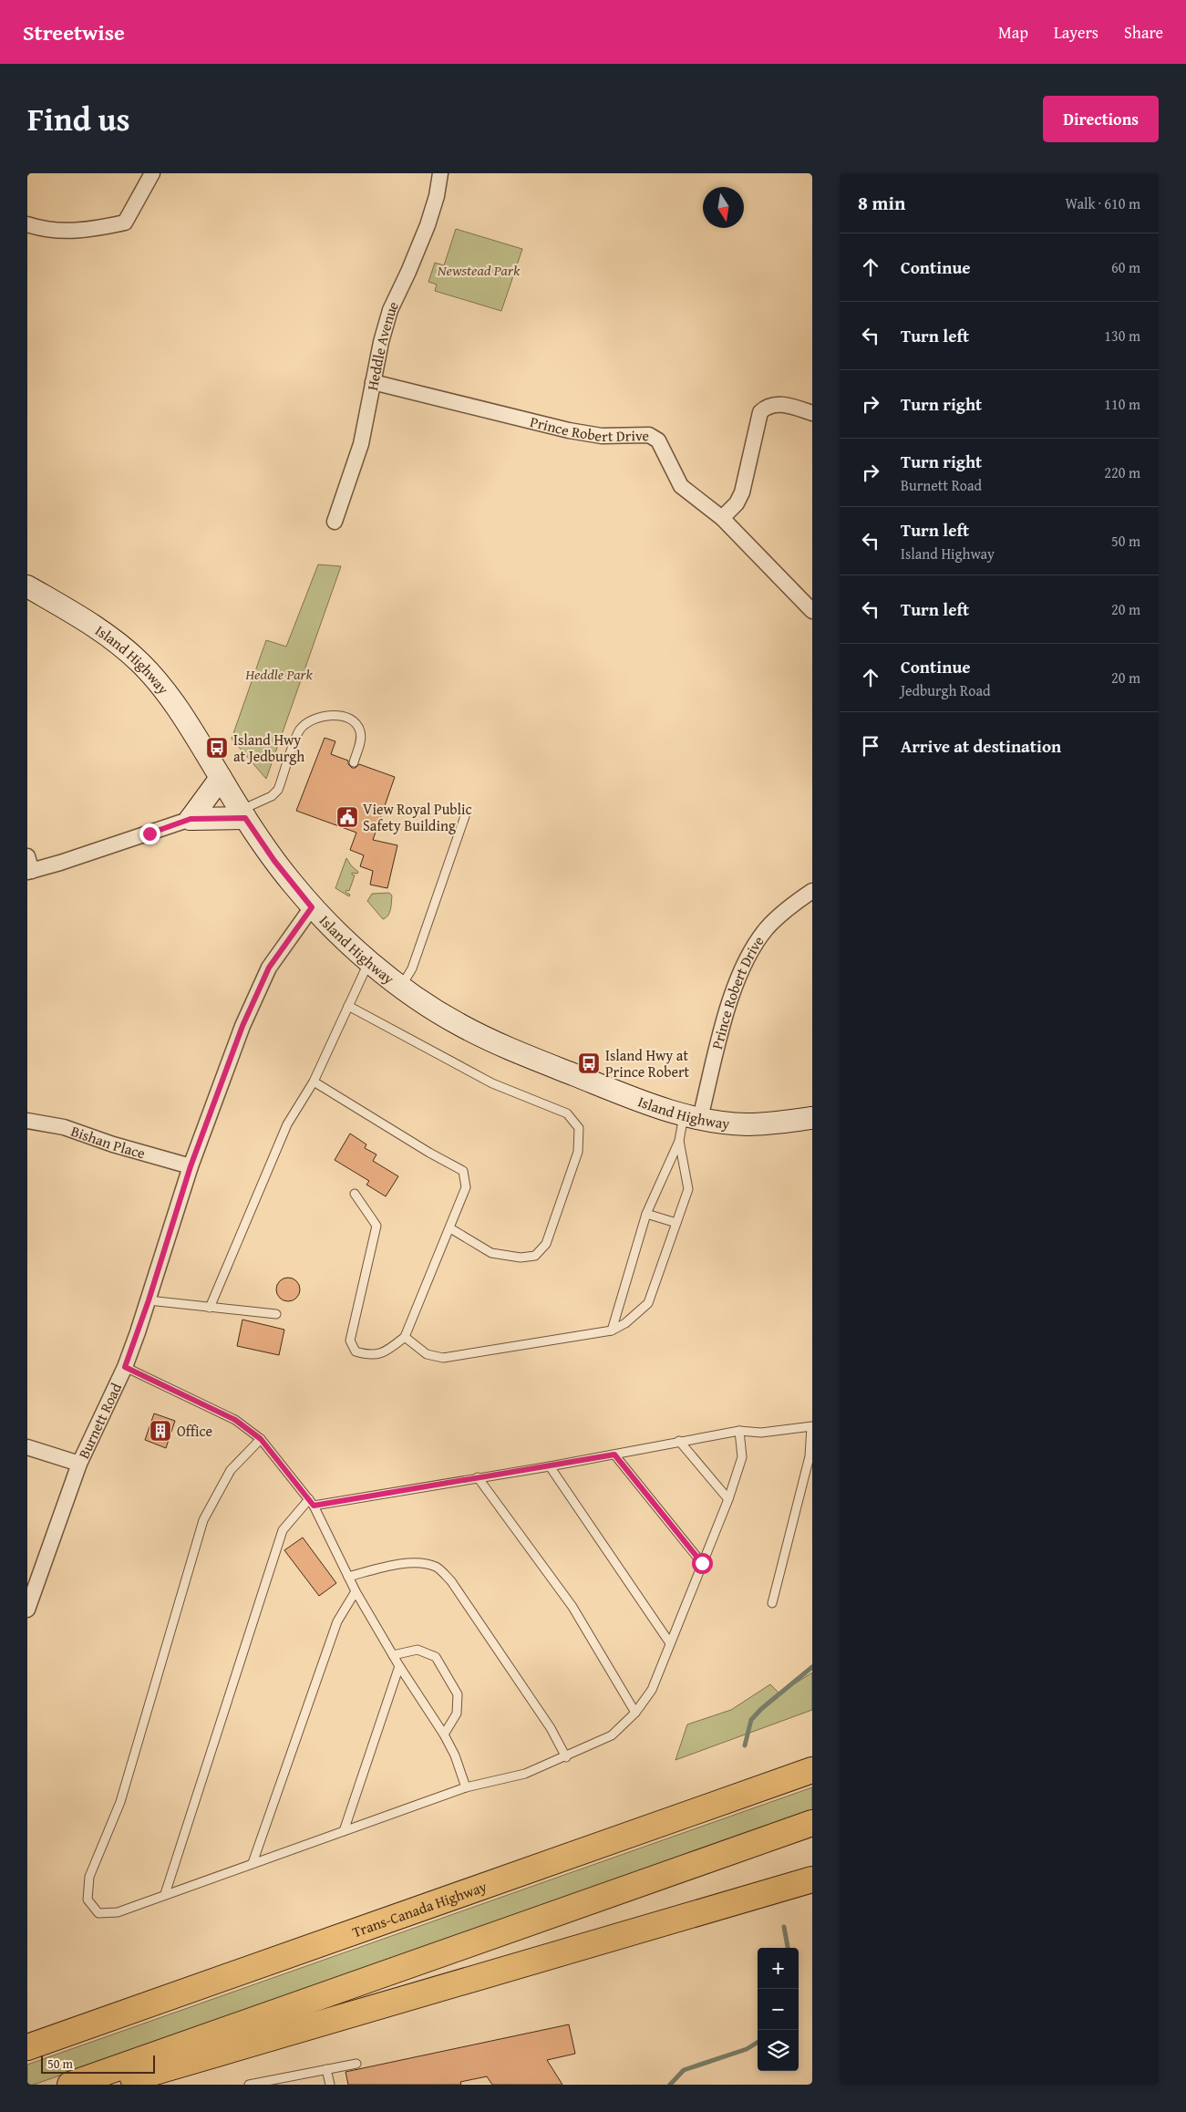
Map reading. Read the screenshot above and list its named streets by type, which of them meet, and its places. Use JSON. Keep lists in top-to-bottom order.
{
  "streets": {
    "highway": ["Trans-Canada Highway"],
    "main road": ["Island Highway"],
    "street": [
      "Heddle Avenue",
      "Prince Robert Drive",
      "Bishan Place",
      "Burnett Road"
    ]
  },
  "crossings": [
    ["Heddle Avenue", "Prince Robert Drive"],
    ["Prince Robert Drive", "Island Highway"],
    ["Island Highway", "Burnett Road"],
    ["Bishan Place", "Burnett Road"]
  ],
  "parks": ["Newstead Park", "Heddle Park"],
  "places": {
    "bus stop": ["Island Hwy at Jedburgh", "Island Hwy at Prince Robert"],
    "public building": ["View Royal Public Safety Building"],
    "building": ["Office"]
  },
  "scale_bar": "50 m",
  "north": "bottom",
  "page": {
    "header": "Streetwise",
    "nav": ["Map", "Layers", "Share"],
    "title": "Find us",
    "buttons": "Directions",
    "heading": ["8 min", "Walk · 610 m"],
    "list": [
      ["Continue", "60 m"],
      ["Turn left", "130 m"],
      ["Turn right", "110 m"],
      ["Turn right", "Burnett Road", "220 m"],
      ["Turn left", "Island Highway", "50 m"],
      ["Turn left", "20 m"],
      ["Continue", "Jedburgh Road", "20 m"],
      "Arrive at destination"
    ],
    "map_buttons": ["+", "−"],
    "scale": "50 m"
  }
}
